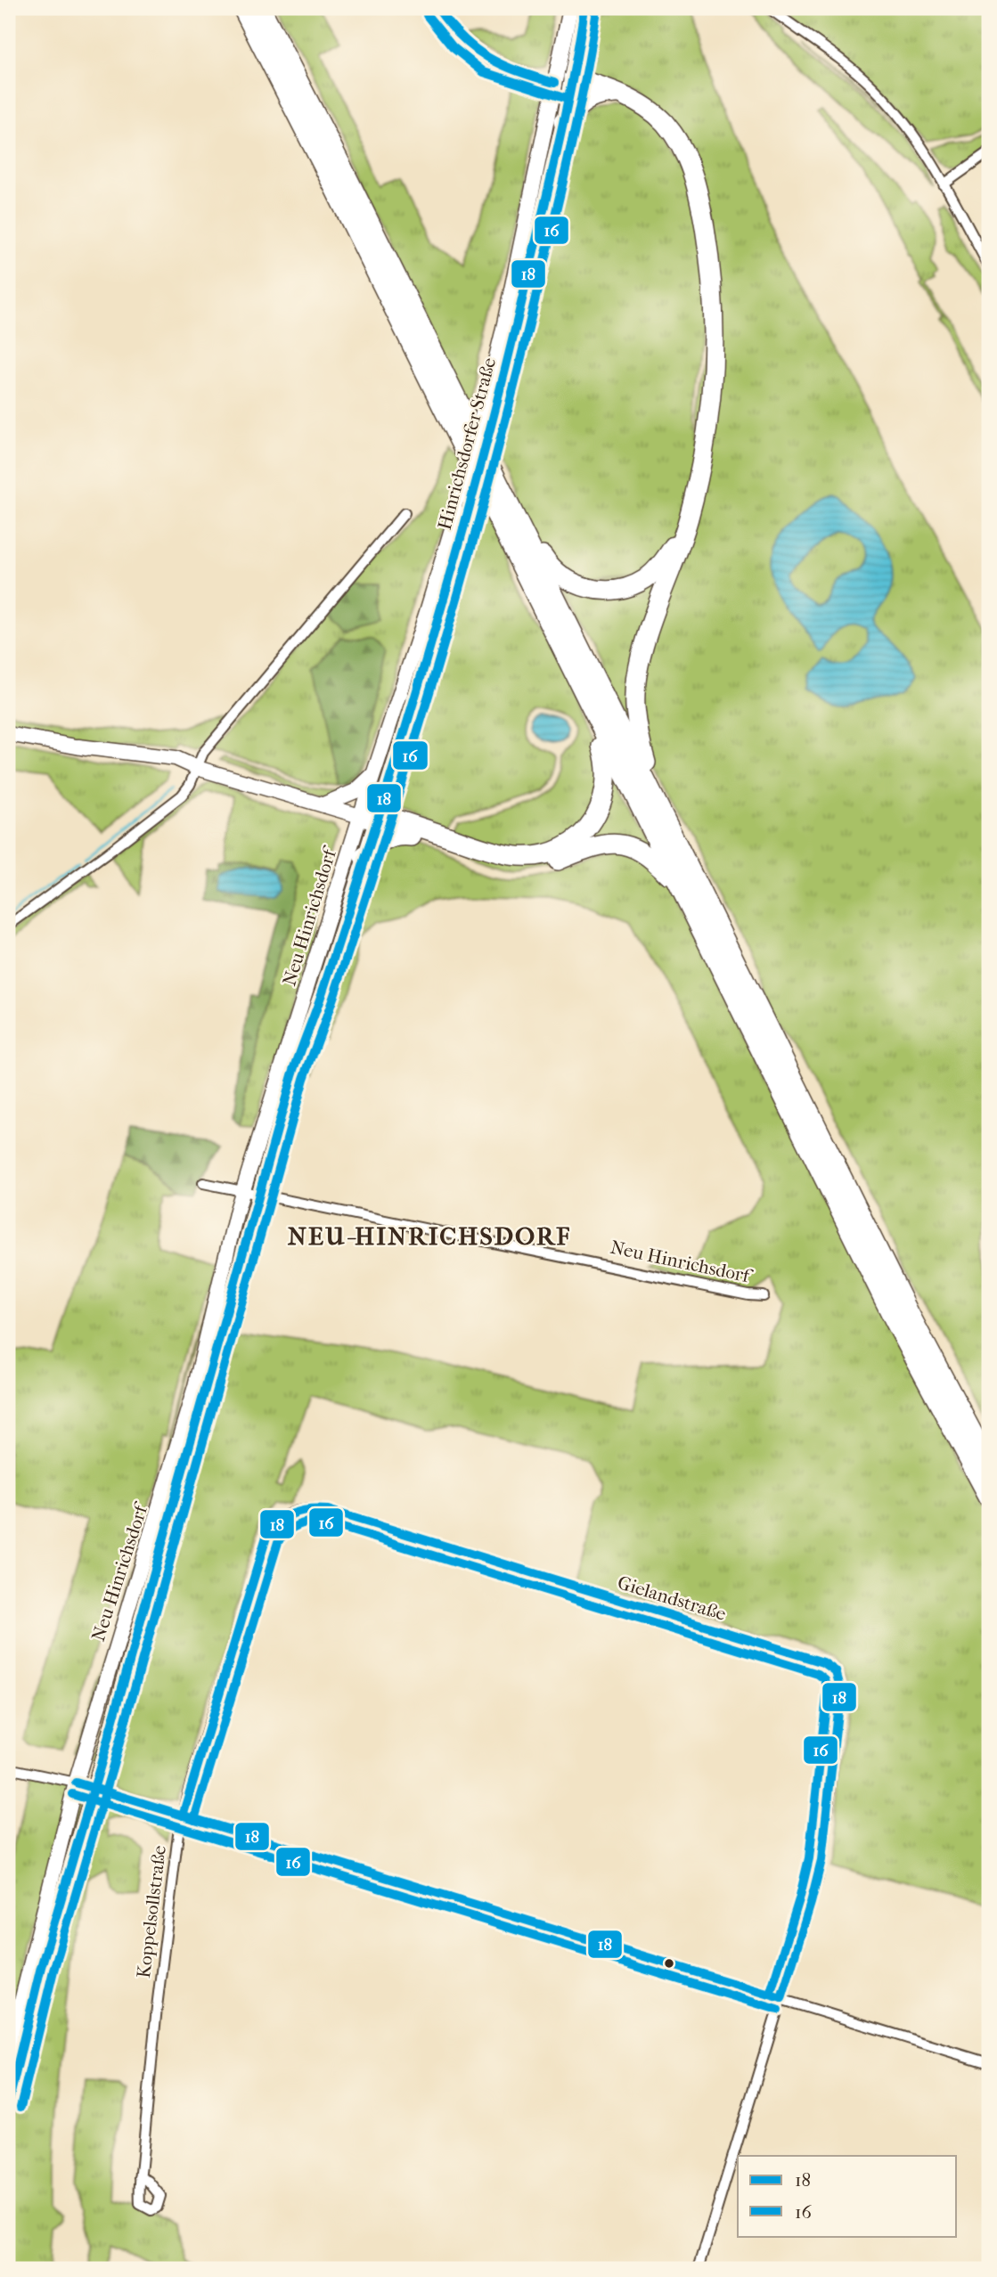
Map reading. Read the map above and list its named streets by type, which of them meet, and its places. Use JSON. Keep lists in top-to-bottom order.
{
  "streets": {
    "main road": ["Hinrichsdorfer Straße", "Neu Hinrichsdorf"],
    "street": ["Gielandstraße", "Koppelsollstraße"]
  },
  "crossings": [
    ["Hinrichsdorfer Straße", "Neu Hinrichsdorf"],
    ["Gielandstraße", "Koppelsollstraße"]
  ],
  "districts": ["NEU-HINRICHSDORF"],
  "lines": ["transit line 18", "transit line 16"],
  "legend": ["18", "16"]
}
